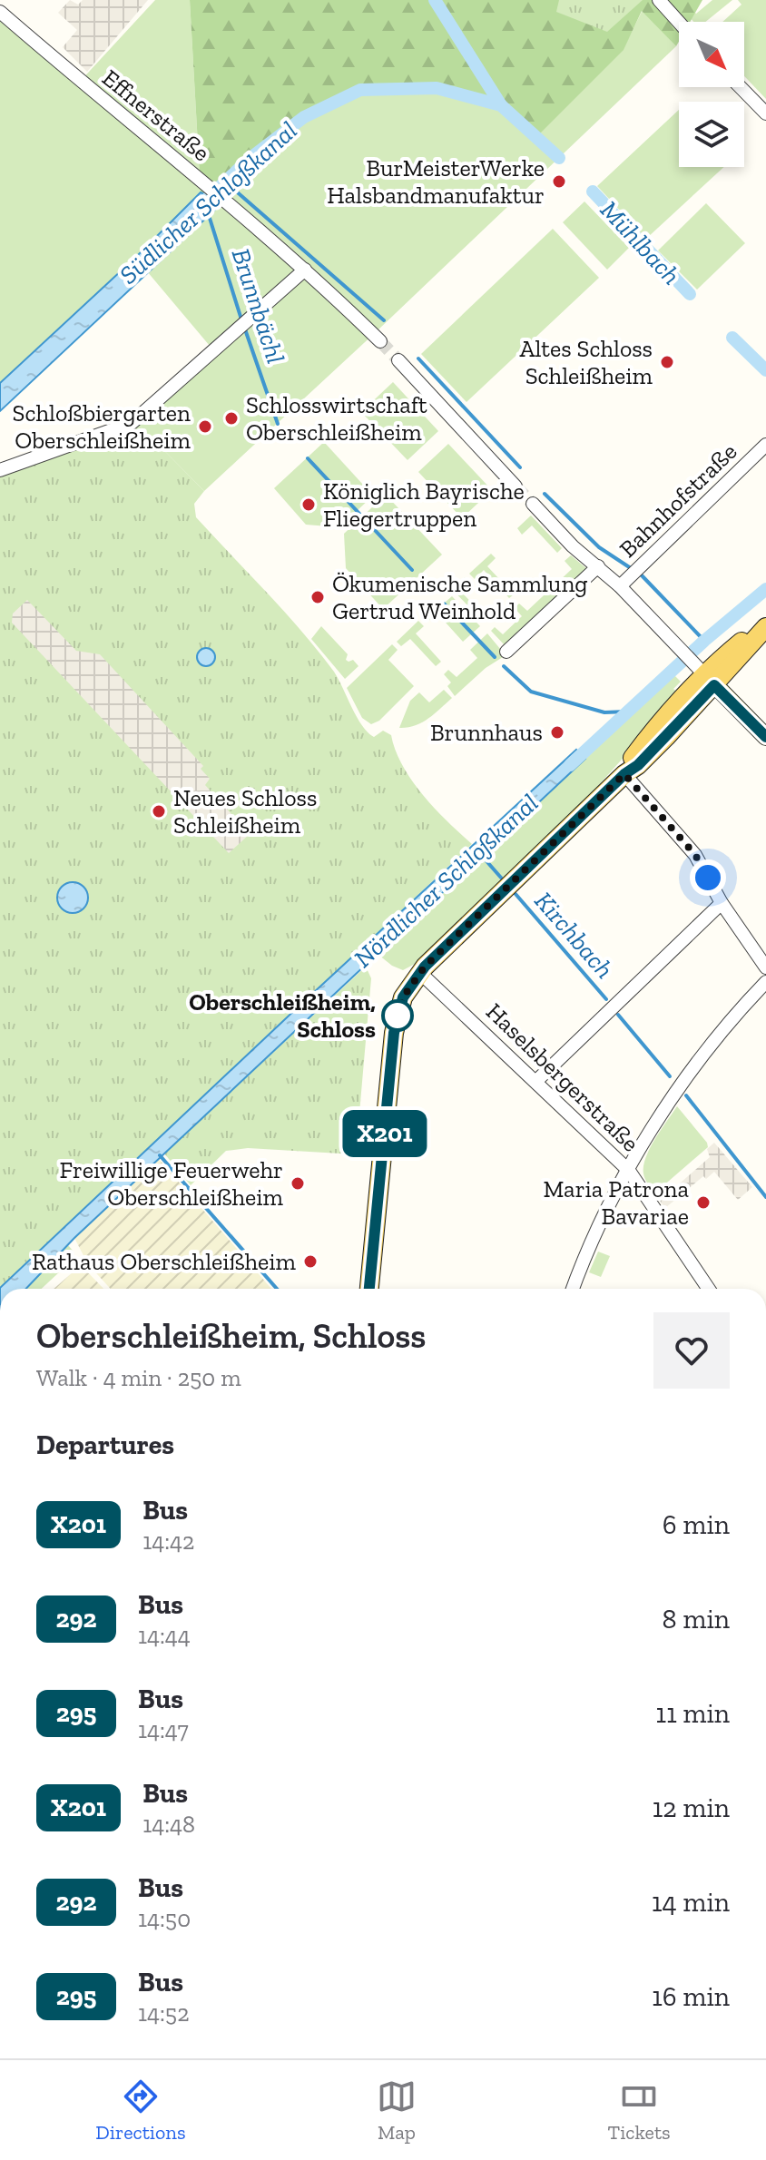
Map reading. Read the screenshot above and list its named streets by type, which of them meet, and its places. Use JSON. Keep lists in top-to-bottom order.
{
  "streets": {
    "street": ["Effnerstraße", "Bahnhofstraße", "Haselsbergerstraße"]
  },
  "water": [
    "Südlicher Schloßkanal",
    "Mühlbach",
    "Brunnbächl",
    "Nördlicher Schloßkanal",
    "Kirchbach"
  ],
  "places": [
    "BurMeisterWerke Halsbandmanufaktur",
    "Altes Schloss Schleißheim",
    "Schlosswirtschaft Oberschleißheim",
    "Schloßbiergarten Oberschleißheim",
    "Königlich Bayrische Fliegertruppen",
    "Ökumenische Sammlung Gertrud Weinhold",
    "Brunnhaus",
    "Neues Schloss Schleißheim",
    "Oberschleißheim, Schloss",
    "Freiwillige Feuerwehr Oberschleißheim",
    "Maria Patrona Bavariae",
    "Rathaus Oberschleißheim"
  ],
  "lines": ["bus line X201"],
  "north": "bottom right",
  "page": {
    "on_map": "X201",
    "heading": [
      ["Oberschleißheim, Schloss", "Walk · 4 min · 250 m"],
      "Departures"
    ],
    "list": [
      {
        "mark": "X201",
        "name": "Bus",
        "note": "14:42",
        "value": "6 min"
      },
      {
        "mark": "292",
        "name": "Bus",
        "note": "14:44",
        "value": "8 min"
      },
      {
        "mark": "295",
        "name": "Bus",
        "note": "14:47",
        "value": "11 min"
      },
      {
        "mark": "X201",
        "name": "Bus",
        "note": "14:48",
        "value": "12 min"
      },
      {
        "mark": "292",
        "name": "Bus",
        "note": "14:50",
        "value": "14 min"
      },
      {
        "mark": "295",
        "name": "Bus",
        "note": "14:52",
        "value": "16 min"
      }
    ],
    "tabs": ["Directions", "Map", "Tickets"]
  }
}
